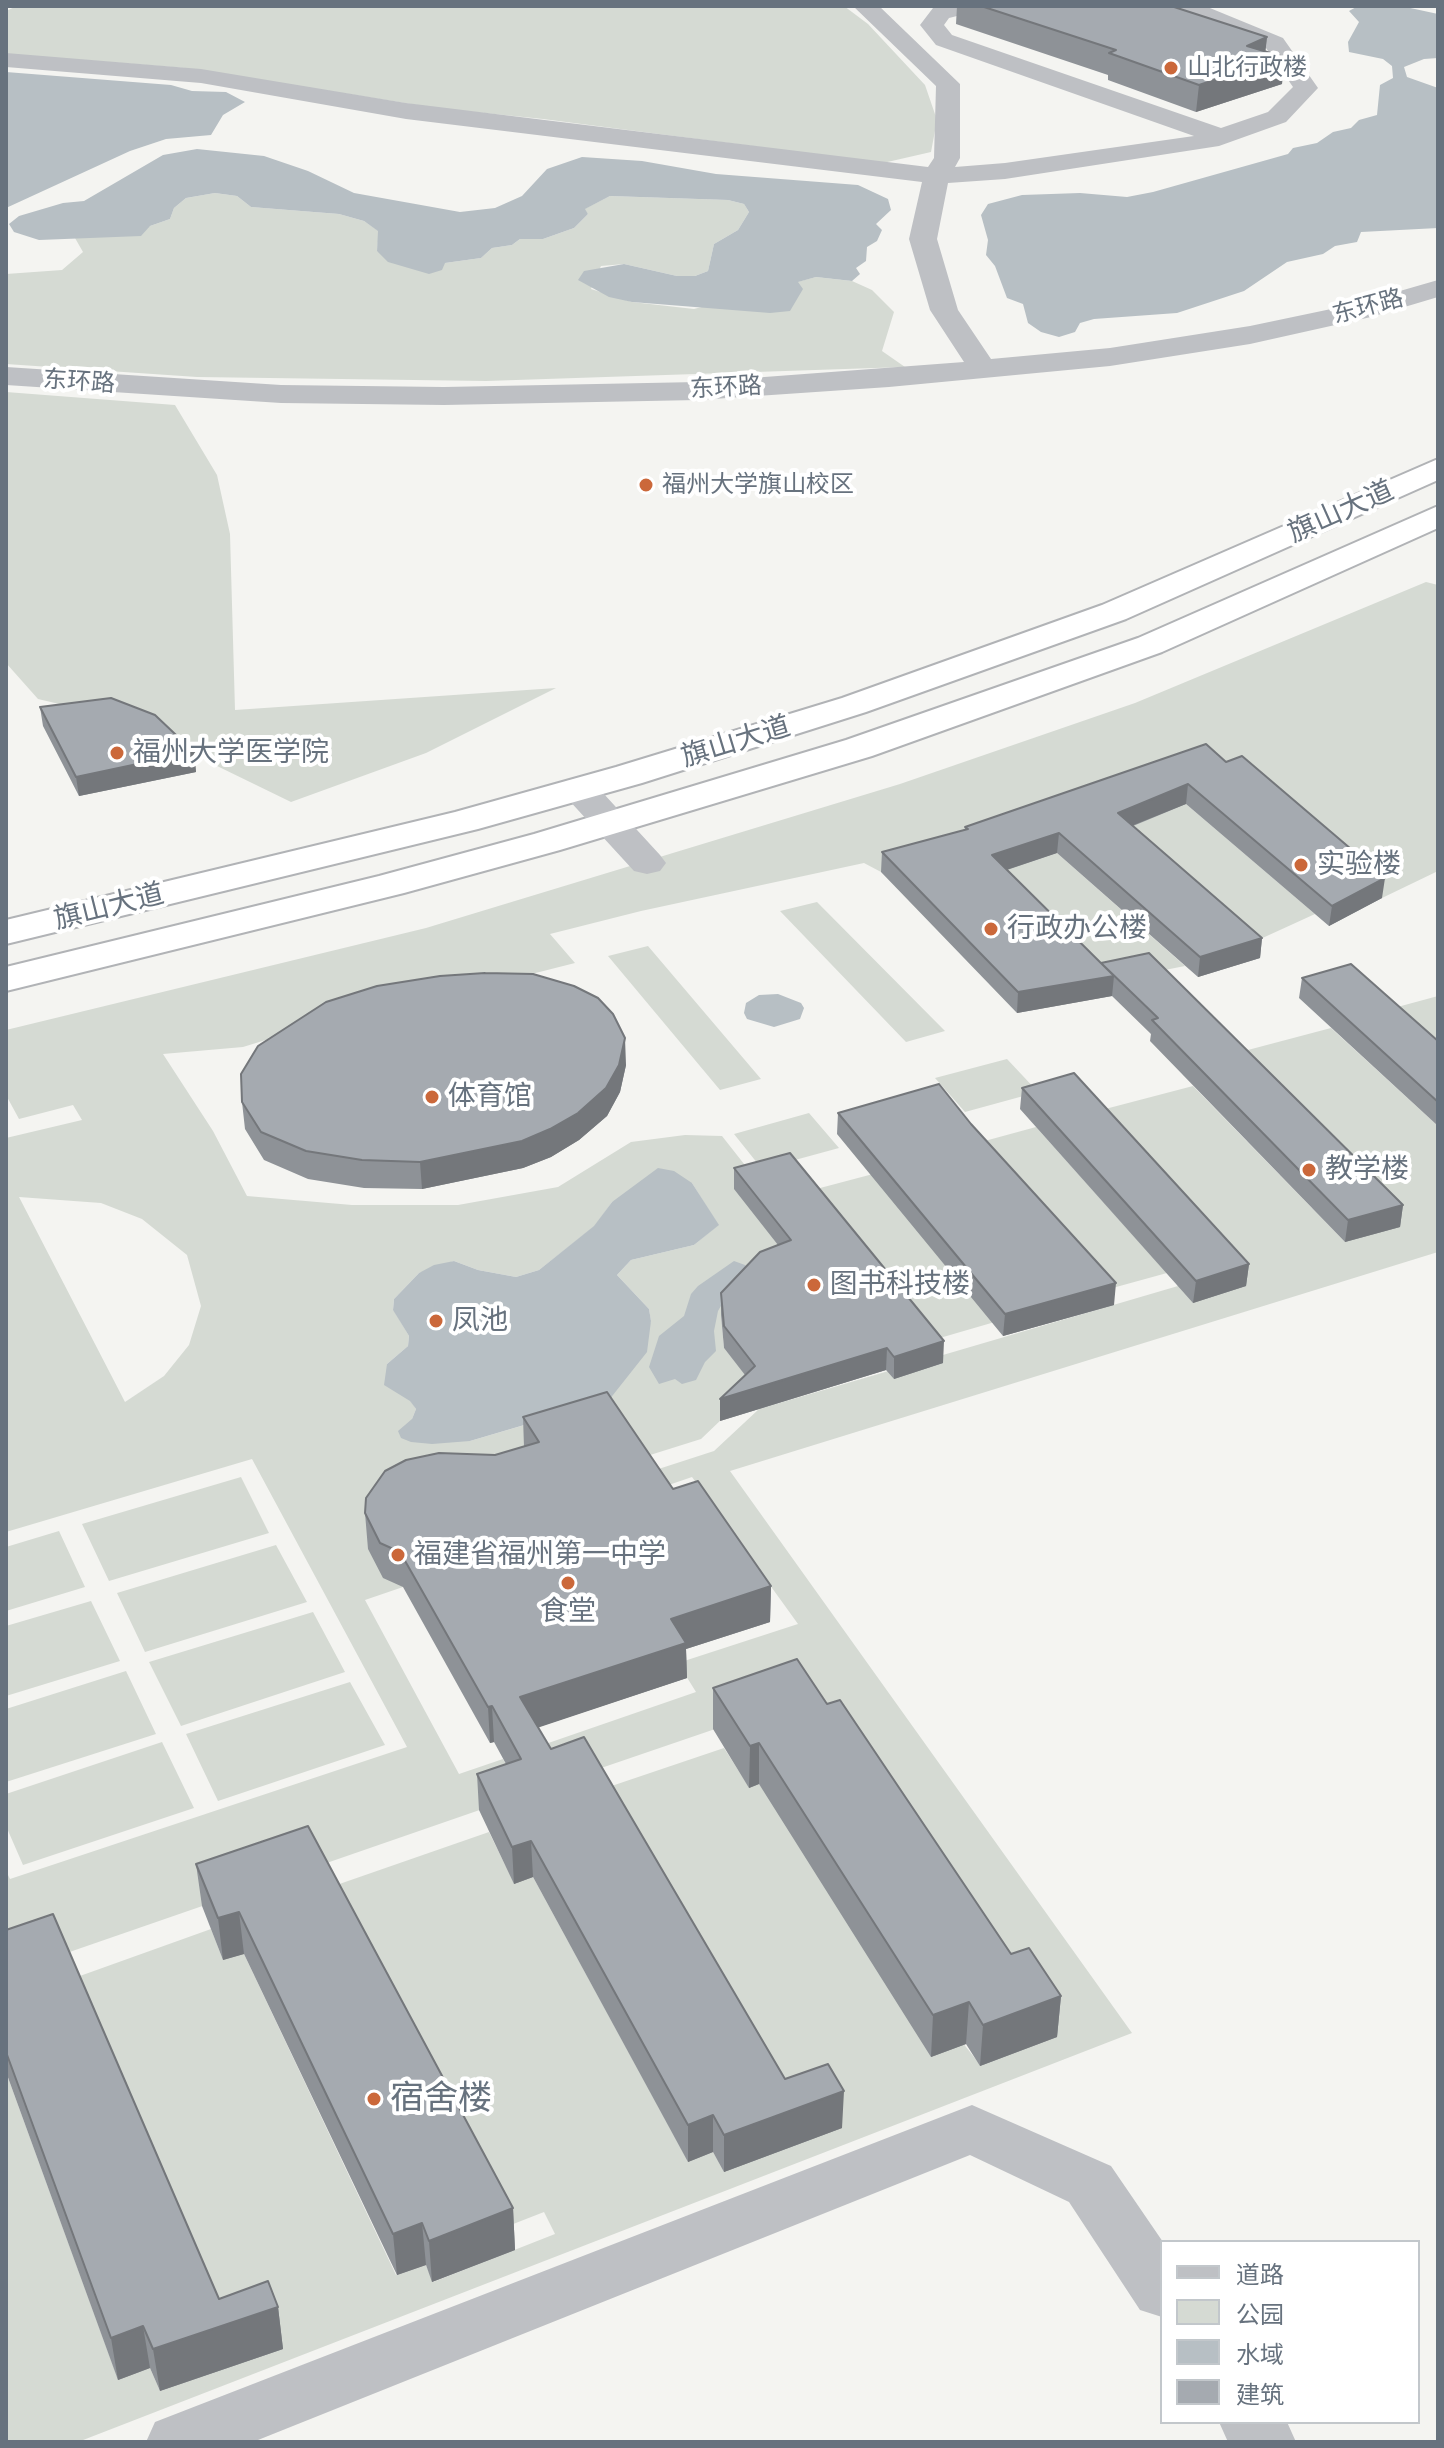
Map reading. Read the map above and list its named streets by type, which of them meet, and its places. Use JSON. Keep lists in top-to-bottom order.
{
  "streets": {
    "highway": ["旗山大道"],
    "street": ["东环路"]
  },
  "places": [
    "山北行政楼",
    "福州大学旗山校区",
    "福州大学医学院",
    "实验楼",
    "行政办公楼",
    "体育馆",
    "教学楼",
    "图书科技楼",
    "凤池",
    "福建省福州第一中学",
    "食堂",
    "宿舍楼"
  ],
  "legend": [
    "道路",
    "公园",
    "水域",
    "建筑"
  ]
}
